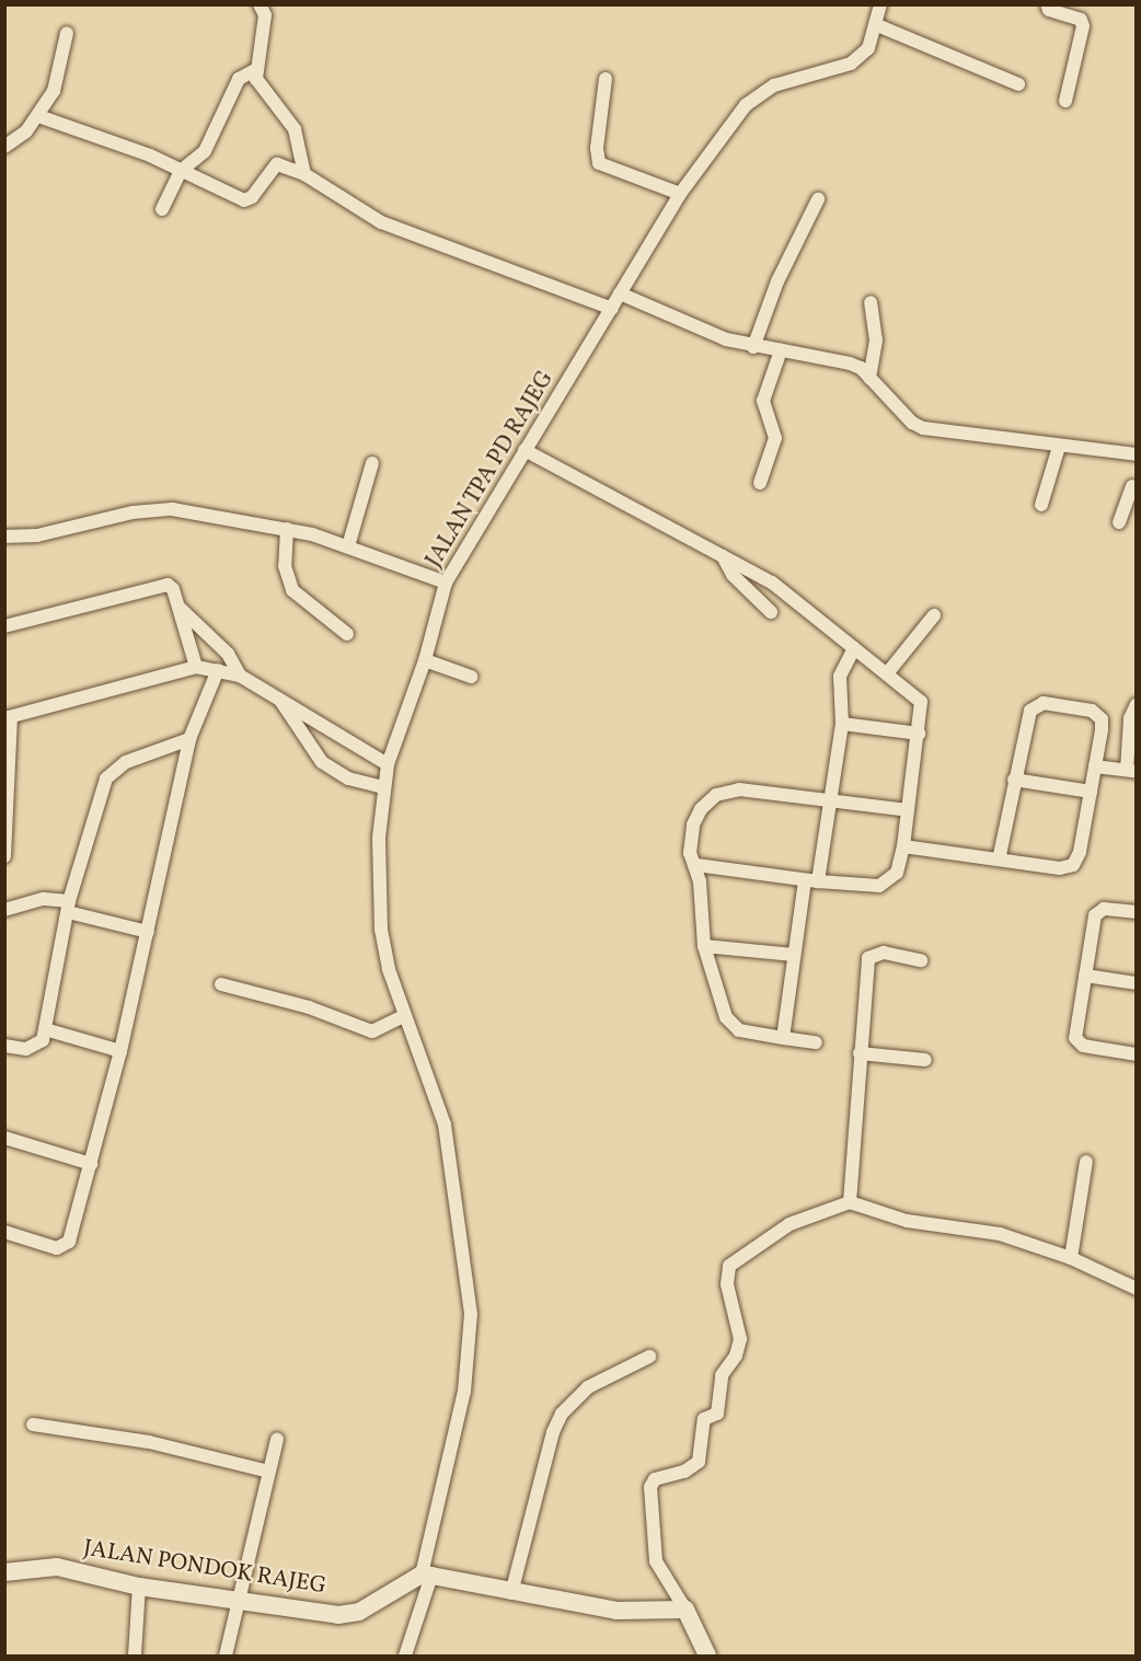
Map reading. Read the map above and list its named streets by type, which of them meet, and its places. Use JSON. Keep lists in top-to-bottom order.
{
  "streets": {
    "main road": ["JALAN PONDOK RAJEG"],
    "street": ["JALAN TPA PD RAJEG"]
  },
  "crossings": [
    ["JALAN TPA PD RAJEG", "JALAN PONDOK RAJEG"]
  ]
}
